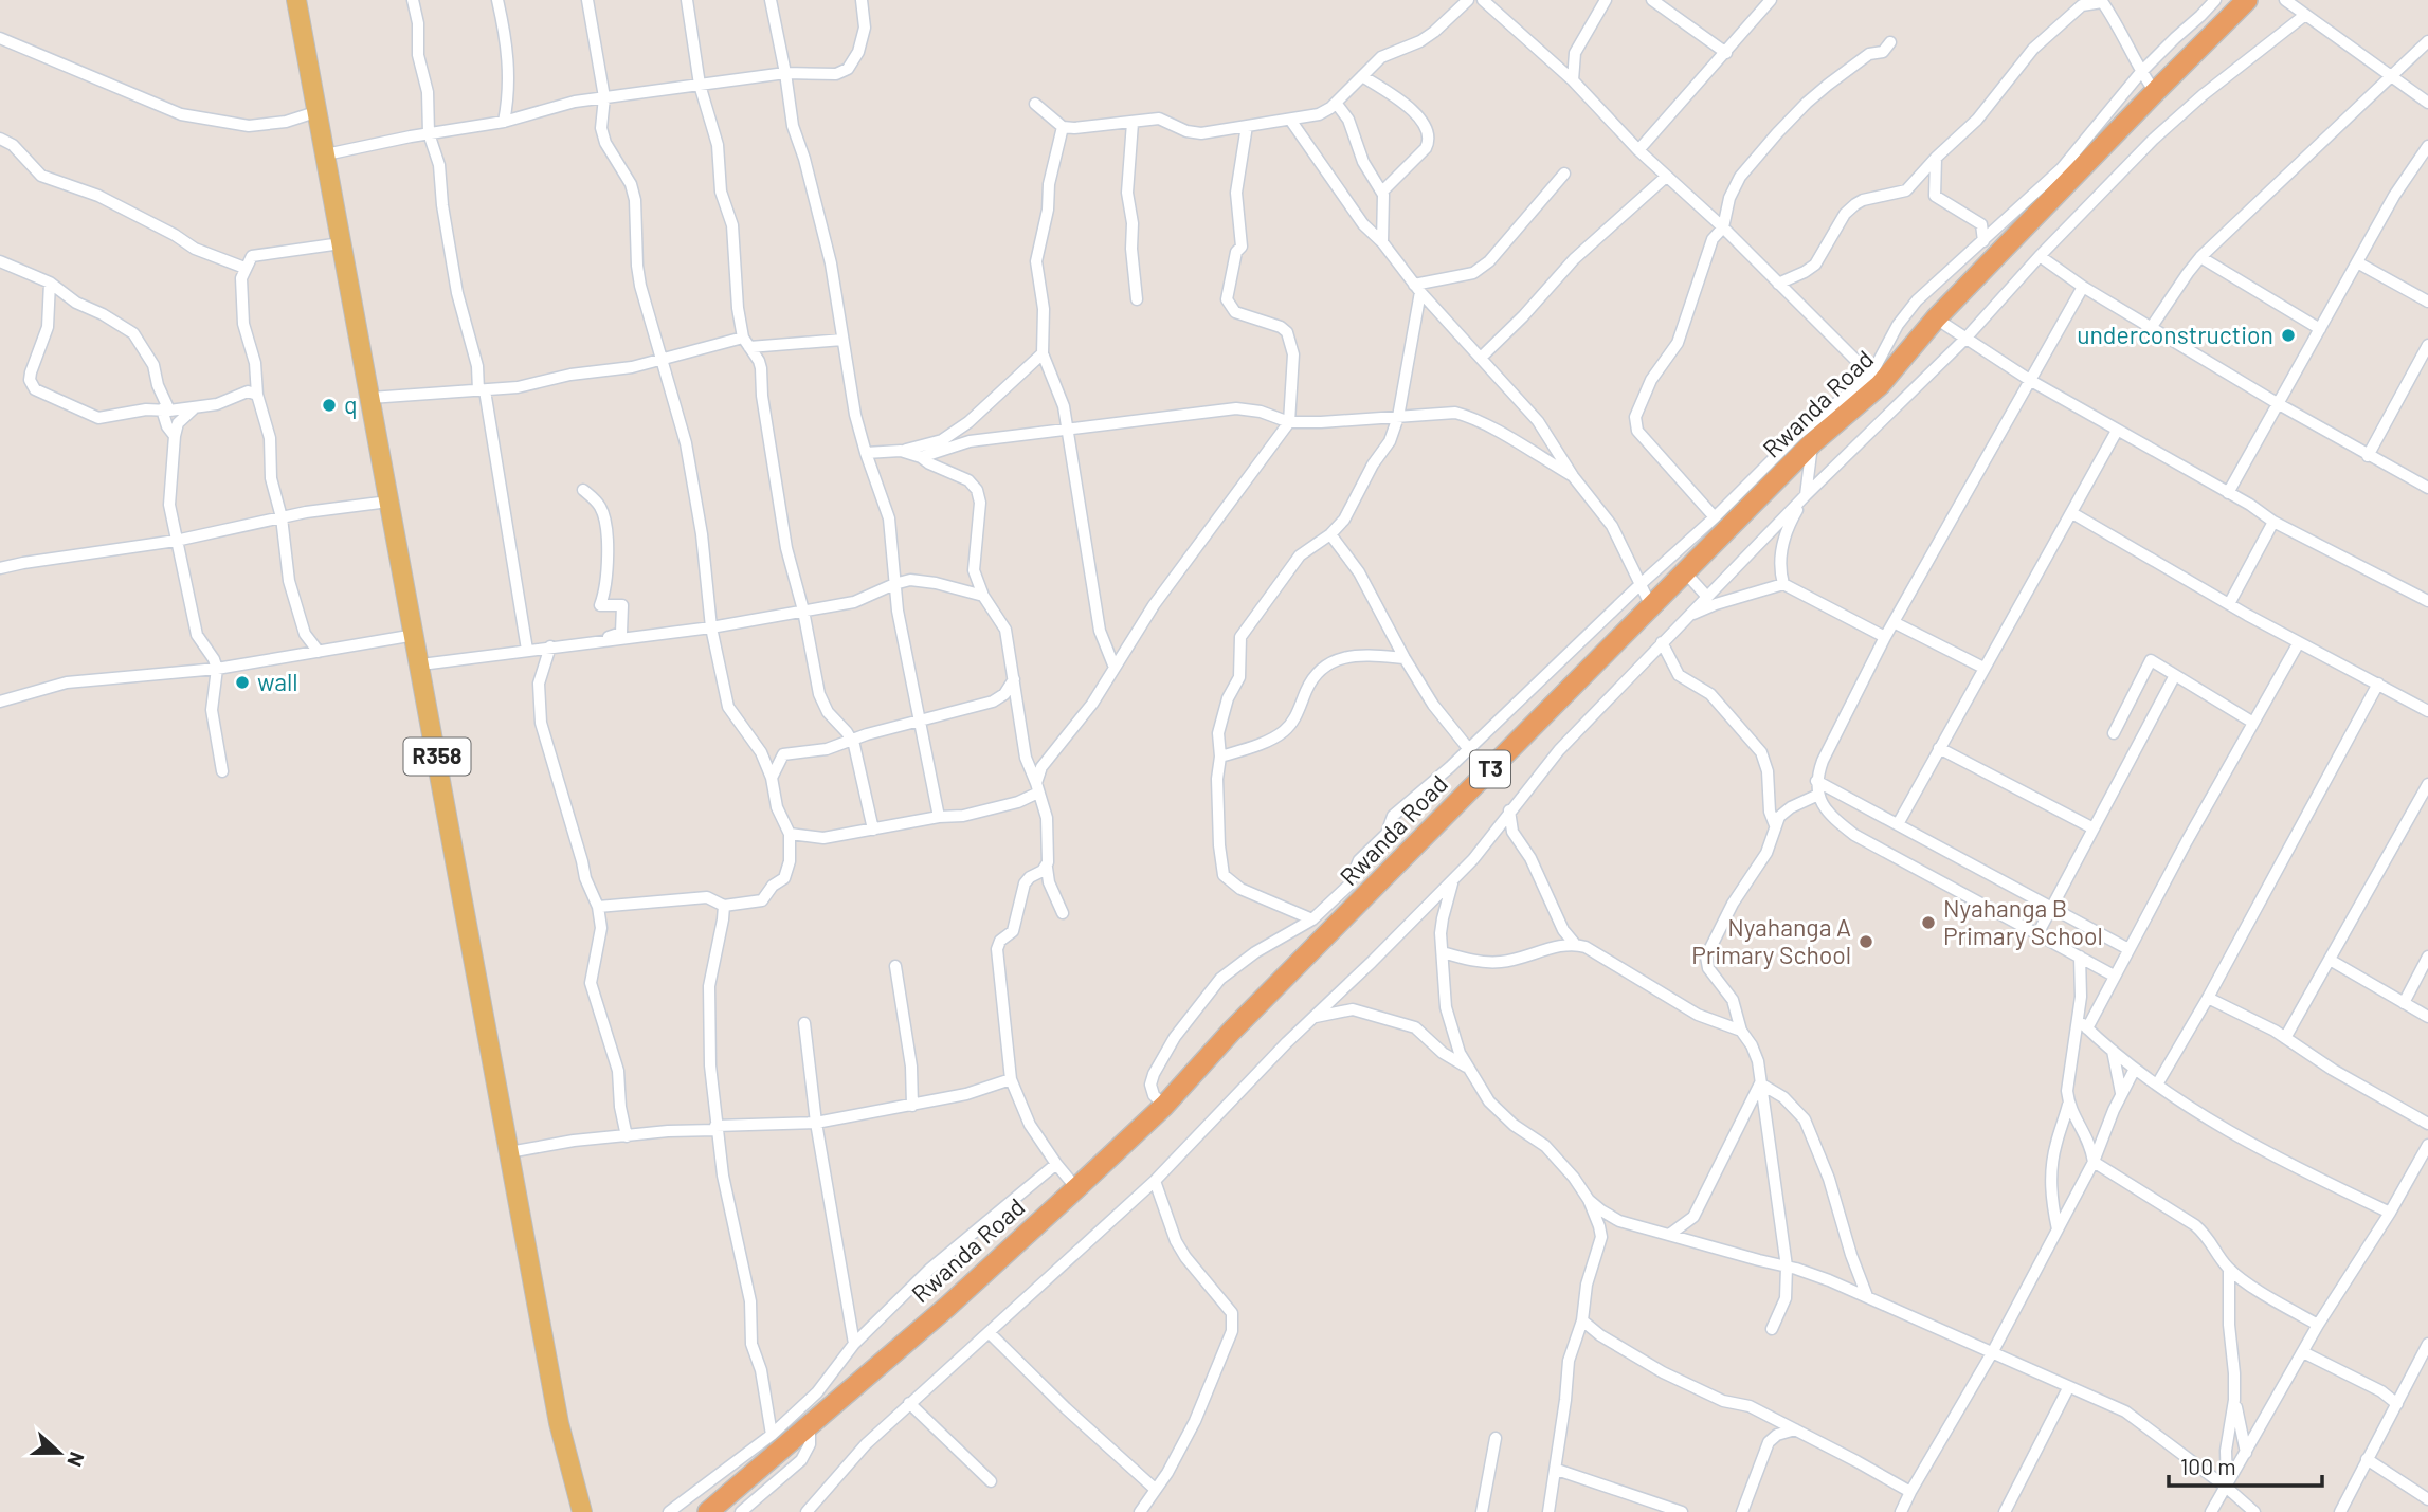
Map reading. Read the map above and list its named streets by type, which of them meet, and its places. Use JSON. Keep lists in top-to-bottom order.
{
  "streets": {
    "highway": ["Rwanda Road", "T3"],
    "main road": ["R358"]
  },
  "places": [
    "underconstruction",
    "q",
    "wall",
    "Nyahanga B Primary School",
    "Nyahanga A Primary School"
  ],
  "scale_bar": "100 m",
  "north": "right"
}
